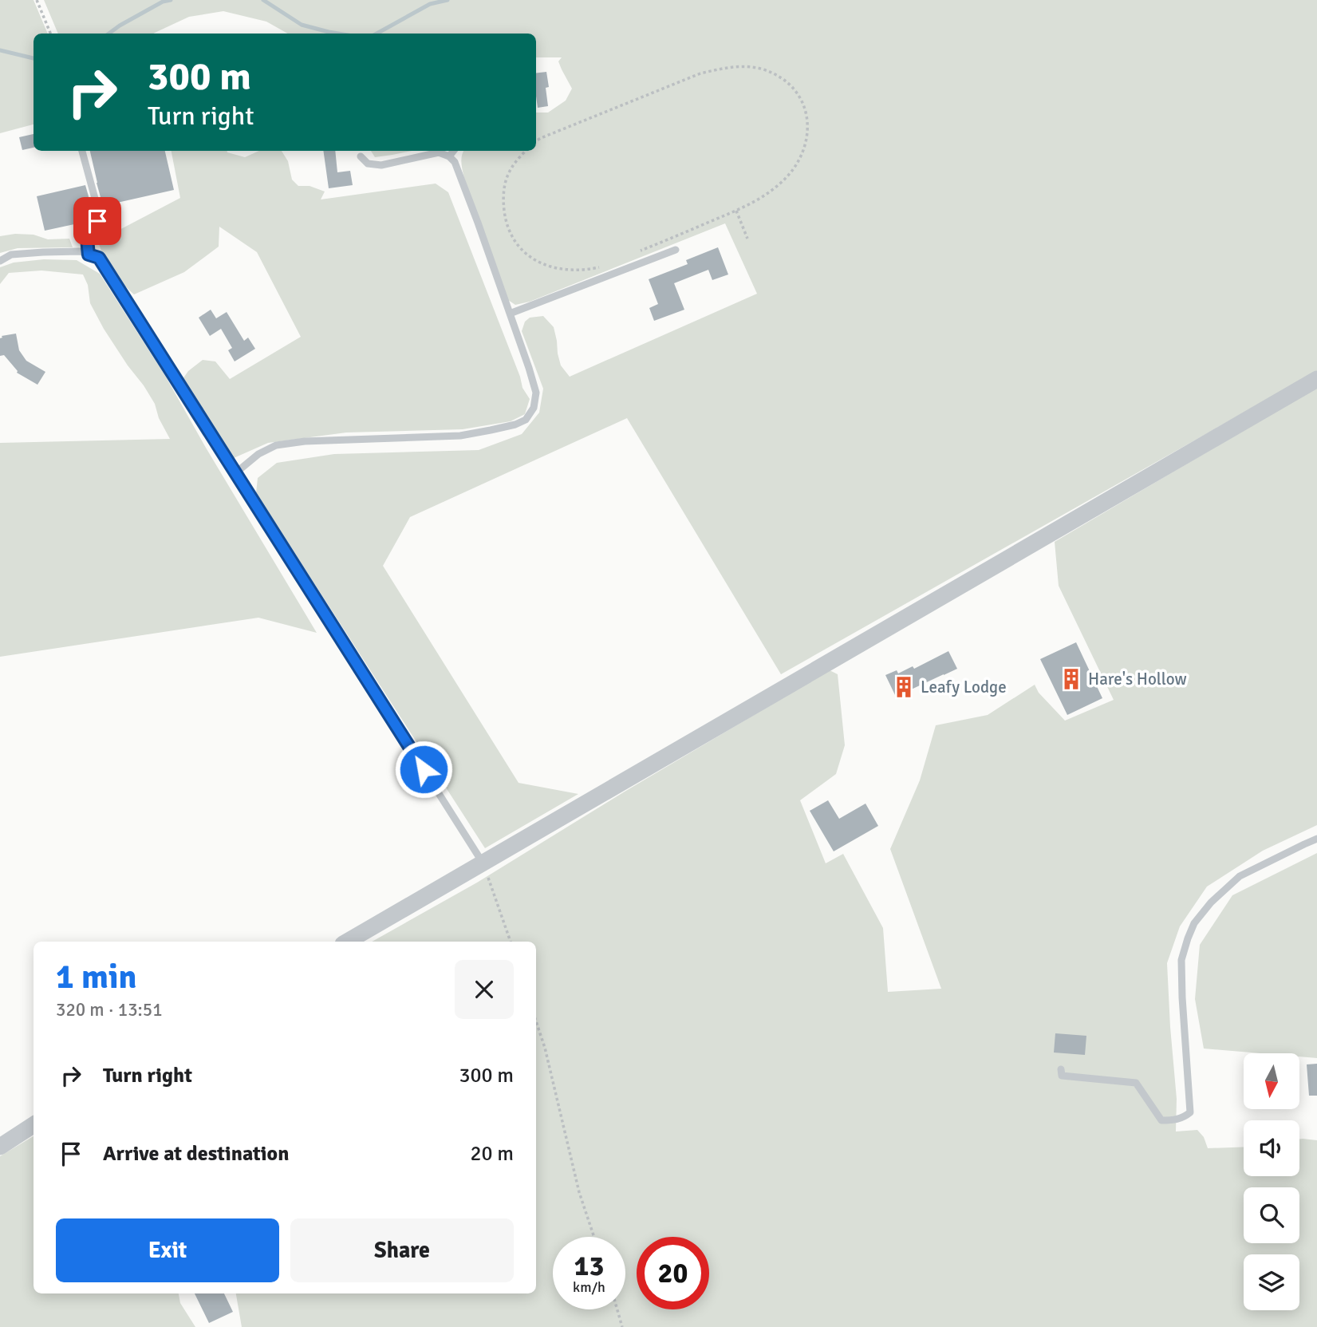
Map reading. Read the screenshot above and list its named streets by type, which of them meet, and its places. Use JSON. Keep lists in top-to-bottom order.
{
  "places": {
    "building": ["Hare's Hollow", "Leafy Lodge"]
  },
  "north": "bottom",
  "page": {
    "turn": ["300 m", "Turn right"],
    "heading": ["1 min", "320 m · 13:51"],
    "list": [
      {
        "name": "Turn right",
        "value": "300 m"
      },
      {
        "name": "Arrive at destination",
        "value": "20 m"
      }
    ],
    "buttons": ["Exit", "Share"],
    "speed": "13 km/h",
    "limit": "20"
  }
}
